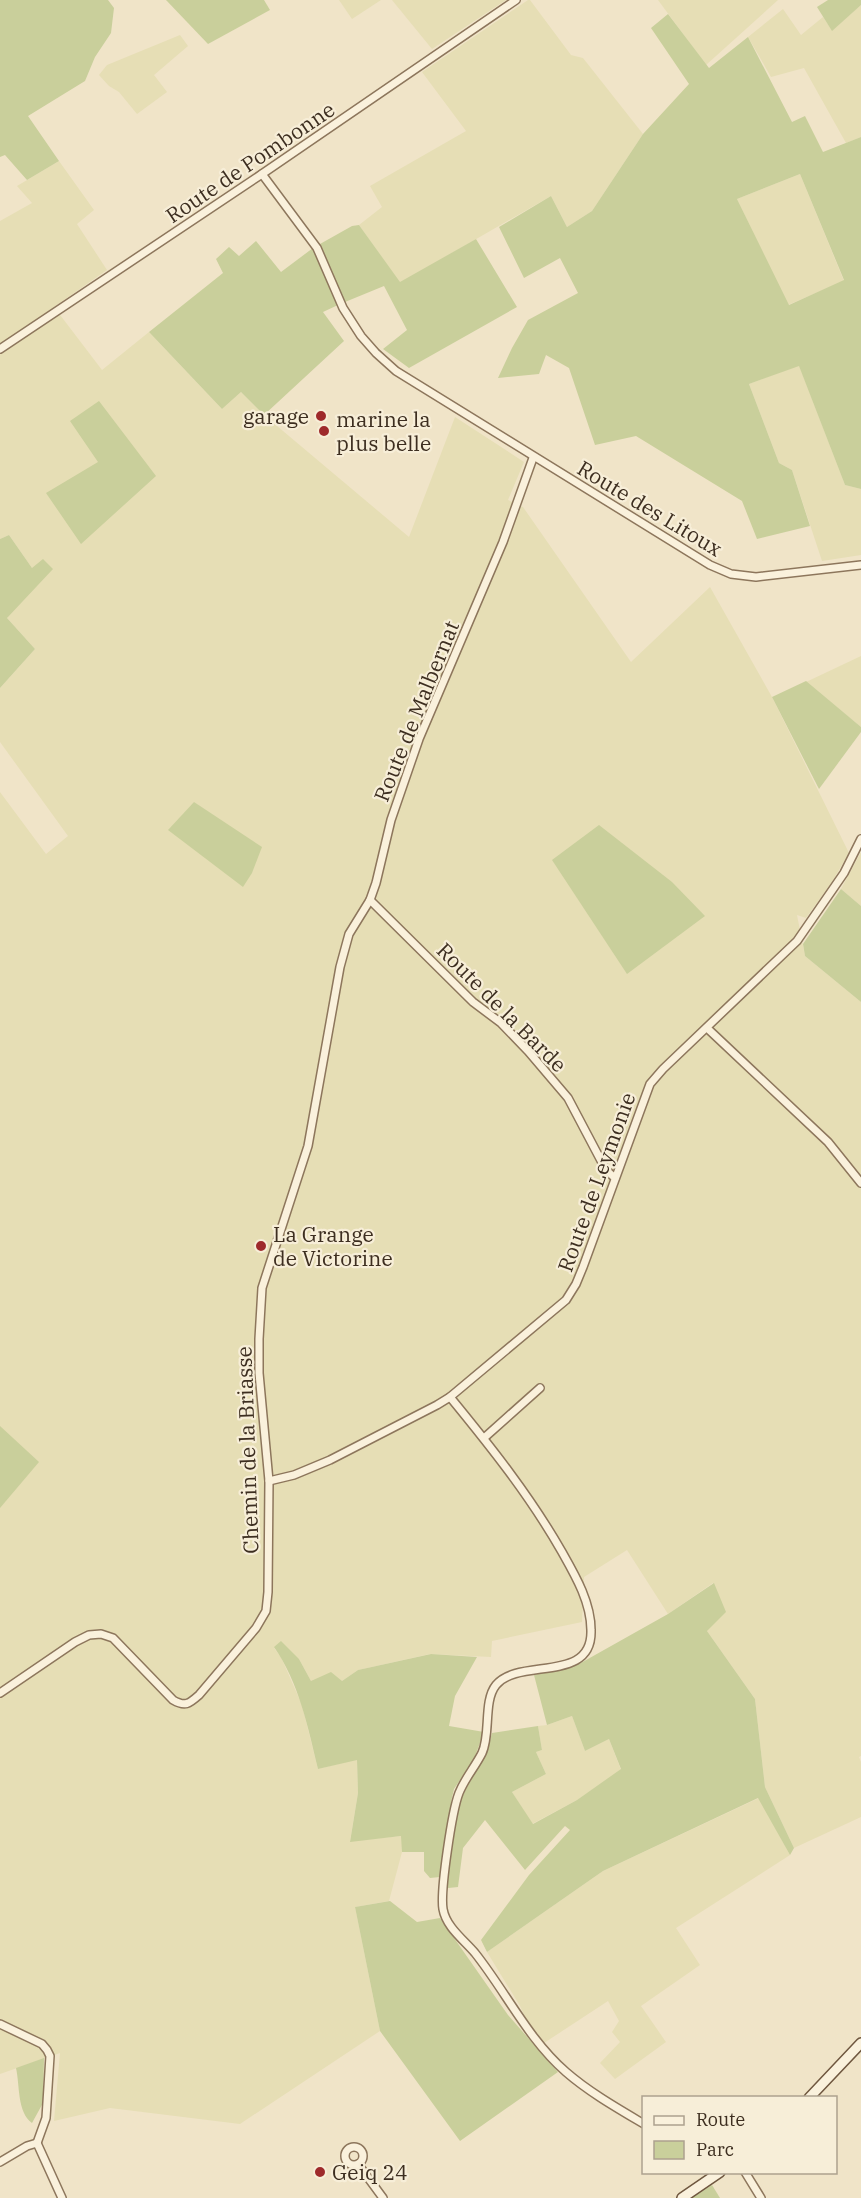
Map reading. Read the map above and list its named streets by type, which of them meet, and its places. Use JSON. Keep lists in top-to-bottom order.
{
  "streets": {
    "street": [
      "Route de Pombonne",
      "Route des Litoux",
      "Route de Malbernat",
      "Route de la Barde",
      "Route de Leymonie",
      "Chemin de la Briasse"
    ]
  },
  "crossings": [
    ["Route de Pombonne", "Route des Litoux"],
    ["Route des Litoux", "Route de Malbernat"],
    ["Route de Malbernat", "Route de la Barde"],
    ["Route de Malbernat", "Chemin de la Briasse"],
    ["Route de la Barde", "Route de Leymonie"],
    ["Route de Leymonie", "Chemin de la Briasse"]
  ],
  "places": [
    "garage",
    "marine la plus belle",
    "La Grange de Victorine",
    "Geiq 24"
  ],
  "legend": ["Route", "Parc"]
}
